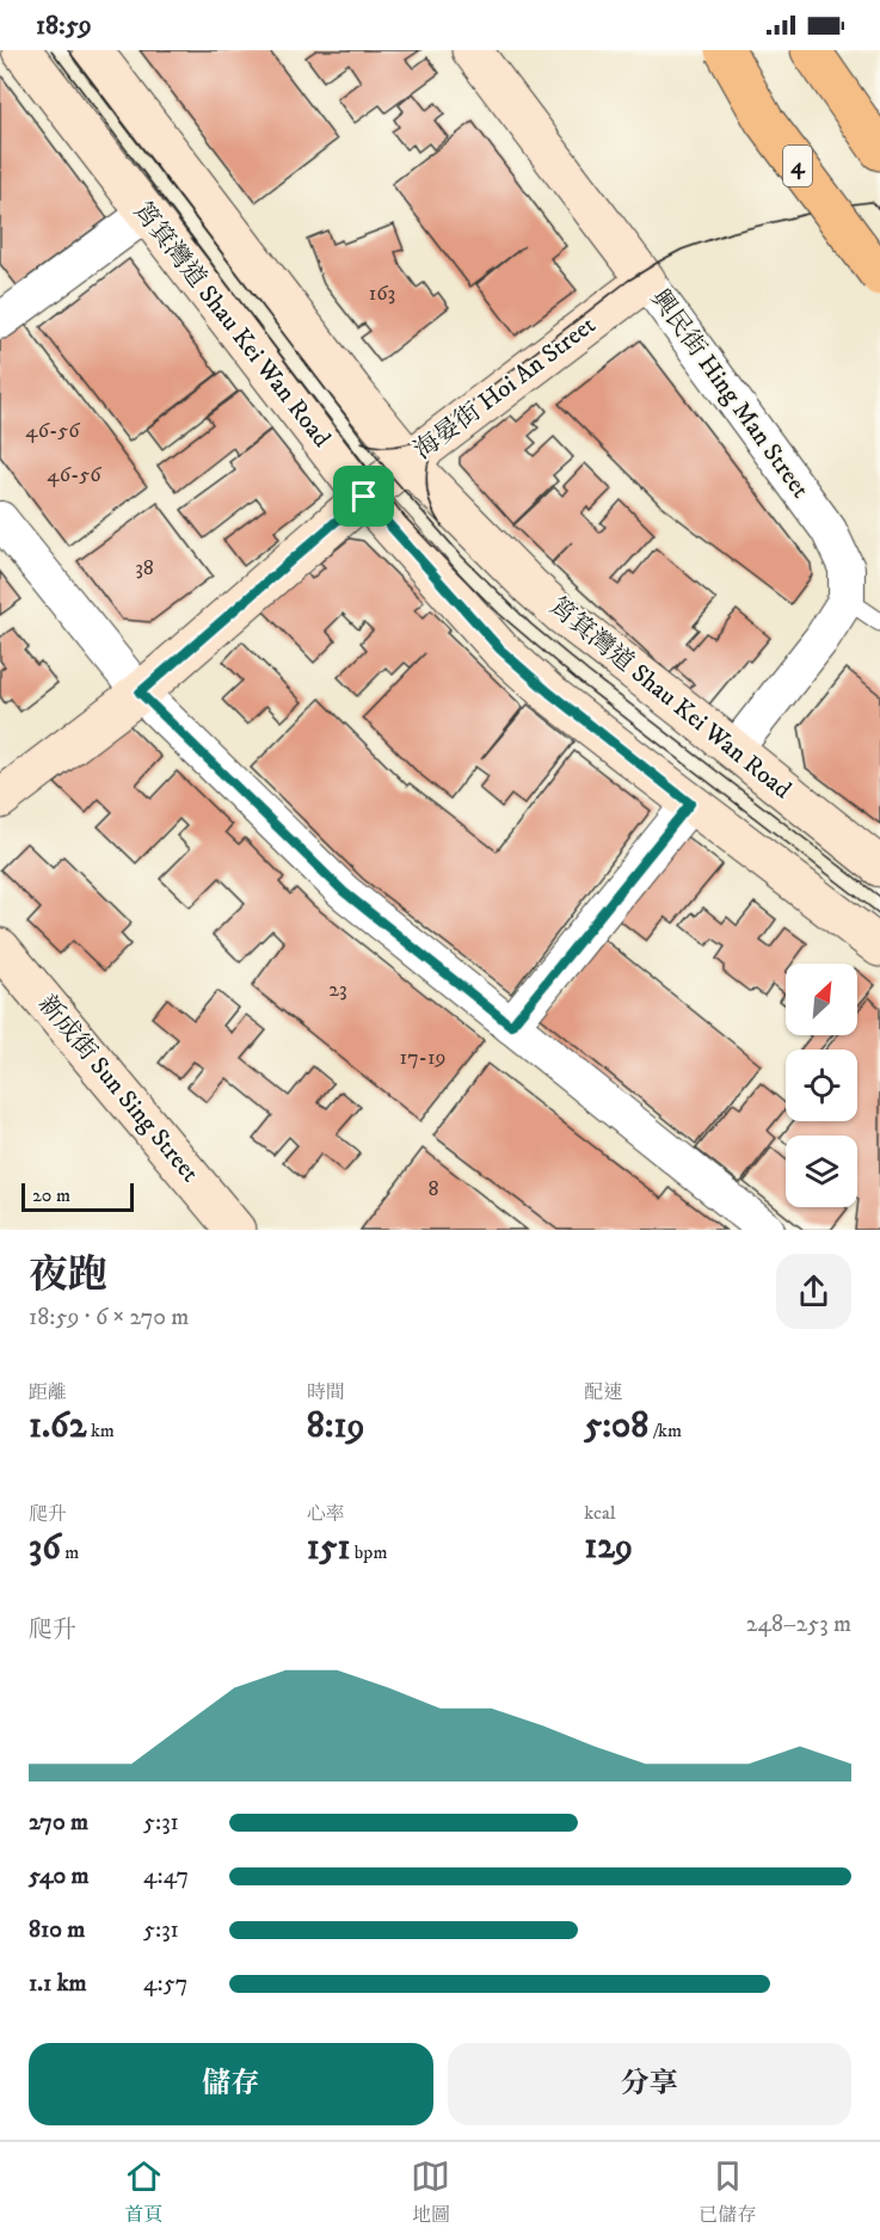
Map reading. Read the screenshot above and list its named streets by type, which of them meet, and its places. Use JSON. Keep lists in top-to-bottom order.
{
  "streets": {
    "highway": ["4"],
    "main road": [
      "筲箕灣道 Shau Kei Wan Road",
      "海晏街 Hoi An Street",
      "興民街 Hing Man Street",
      "新成街 Sun Sing Street"
    ]
  },
  "crossings": [
    ["筲箕灣道 Shau Kei Wan Road", "海晏街 Hoi An Street"],
    ["海晏街 Hoi An Street", "興民街 Hing Man Street"]
  ],
  "house_numbers": [
    "163",
    "46-56",
    "46-56",
    "38",
    "23",
    "17-19",
    "8"
  ],
  "scale_bar": "20 m",
  "north": "top right",
  "page": {
    "status": "18:59",
    "scale": "20 m",
    "heading": ["夜跑", "18:59 · 6 × 270 m"],
    "stats": [
      ["距離", "1.62 km"],
      ["時間", "8:19"],
      ["配速", "5:08 /km"],
      ["爬升", "36 m"],
      ["心率", "151 bpm"],
      ["kcal", "129"]
    ],
    "chart": ["爬升", "248–253 m"],
    "list": [
      {
        "name": "270 m",
        "note": "5:31"
      },
      {
        "name": "540 m",
        "note": "4:47"
      },
      {
        "name": "810 m",
        "note": "5:31"
      },
      {
        "name": "1.1 km",
        "note": "4:57"
      }
    ],
    "buttons": ["儲存", "分享"],
    "tabs": ["首頁", "地圖", "已儲存"]
  }
}
